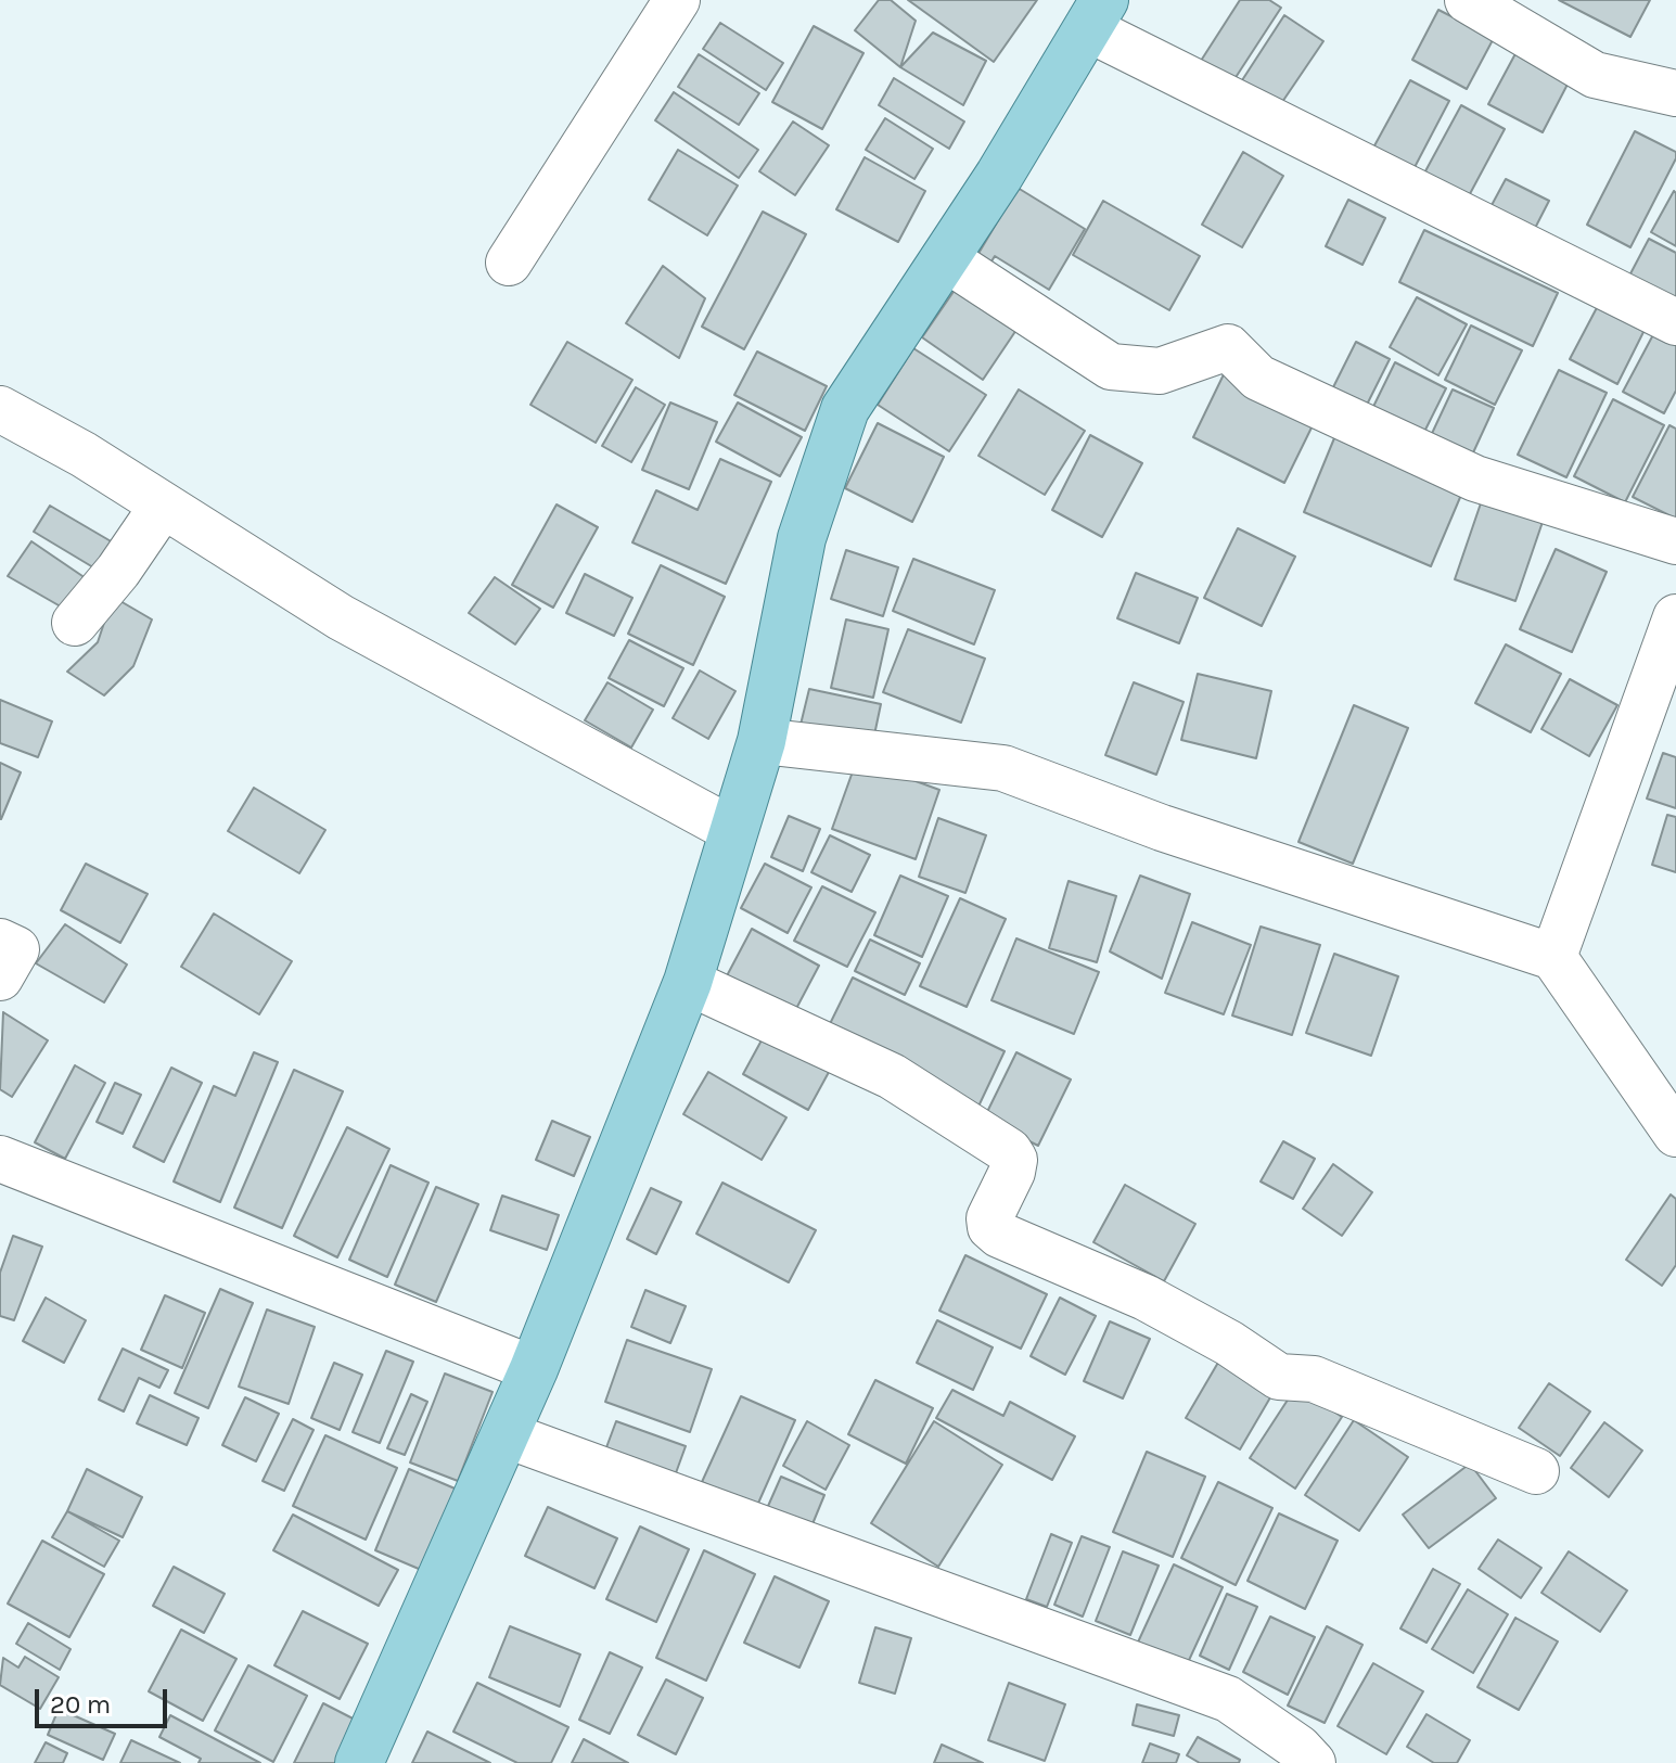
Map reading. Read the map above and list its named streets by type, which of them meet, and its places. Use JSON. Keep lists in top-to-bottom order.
{
  "scale_bar": "20 m"
}
